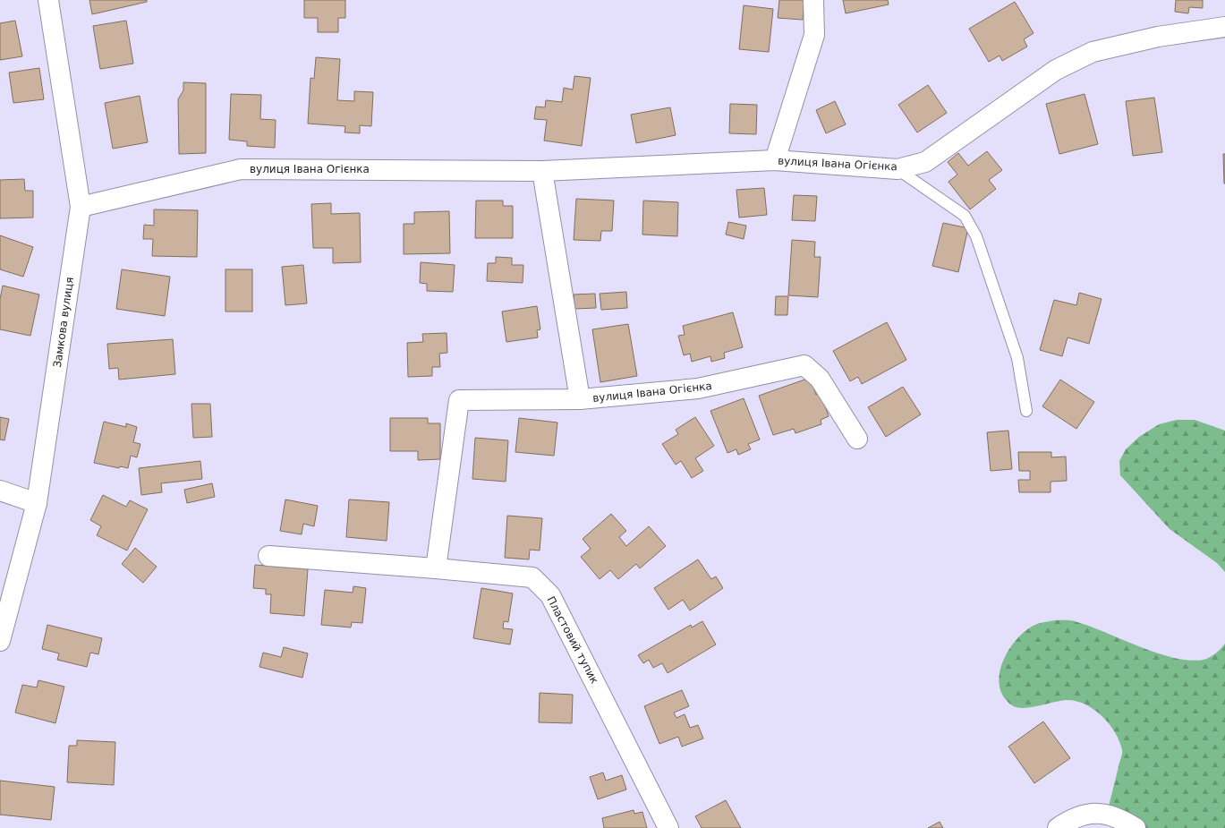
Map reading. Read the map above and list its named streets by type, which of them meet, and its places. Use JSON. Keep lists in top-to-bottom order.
{
  "streets": {
    "street": ["вулиця Івана Огієнка", "Замкова вулиця", "Пластовий тупик"]
  },
  "crossings": [
    ["вулиця Івана Огієнка", "Замкова вулиця"],
    ["вулиця Івана Огієнка", "Пластовий тупик"]
  ]
}
